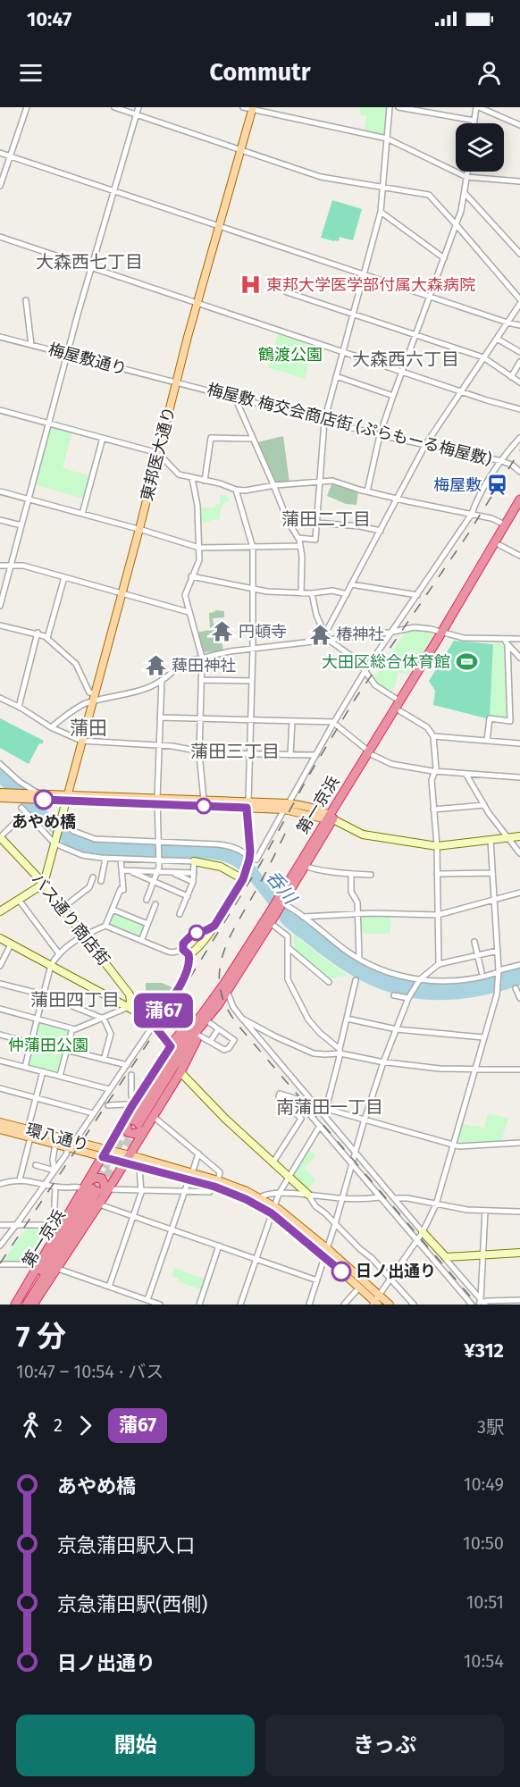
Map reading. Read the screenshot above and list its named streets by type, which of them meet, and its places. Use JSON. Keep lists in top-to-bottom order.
{
  "streets": {
    "highway": ["第一京浜"],
    "main road": ["東邦医大通り", "環八通り"],
    "street": ["梅屋敷通り", "梅屋敷 梅交会商店街 (ぷらもーる梅屋敷)", "バス通り商店街"]
  },
  "crossings": [
    ["梅屋敷通り", "梅屋敷 梅交会商店街 (ぷらもーる梅屋敷)"],
    ["梅屋敷通り", "東邦医大通り"],
    ["梅屋敷 梅交会商店街 (ぷらもーる梅屋敷)", "東邦医大通り"]
  ],
  "districts": [
    "大森西七丁目",
    "大森西六丁目",
    "蒲田二丁目",
    "蒲田",
    "蒲田三丁目",
    "蒲田四丁目",
    "南蒲田一丁目"
  ],
  "water": ["呑川"],
  "parks": ["鶴渡公園", "仲蒲田公園"],
  "places": {
    "hospital": ["東邦大学医学部付属大森病院"],
    "station": ["梅屋敷"],
    "temple": ["円頓寺", "椿神社", "薭田神社"],
    "sports": ["大田区総合体育館"],
    "other": ["あやめ橋", "日ノ出通り"]
  },
  "lines": ["bus line 蒲67"],
  "page": {
    "status": "10:47",
    "header": "Commutr",
    "on_map": "蒲67",
    "heading": ["7 分", "10:47 – 10:54 · バス", "¥312"],
    "legs": ["2", "蒲67", "3駅"],
    "list": [
      {
        "name": "あやめ橋",
        "value": "10:49"
      },
      {
        "name": "京急蒲田駅入口",
        "value": "10:50"
      },
      {
        "name": "京急蒲田駅(西側)",
        "value": "10:51"
      },
      {
        "name": "日ノ出通り",
        "value": "10:54"
      }
    ],
    "buttons": ["開始", "きっぷ"]
  }
}
